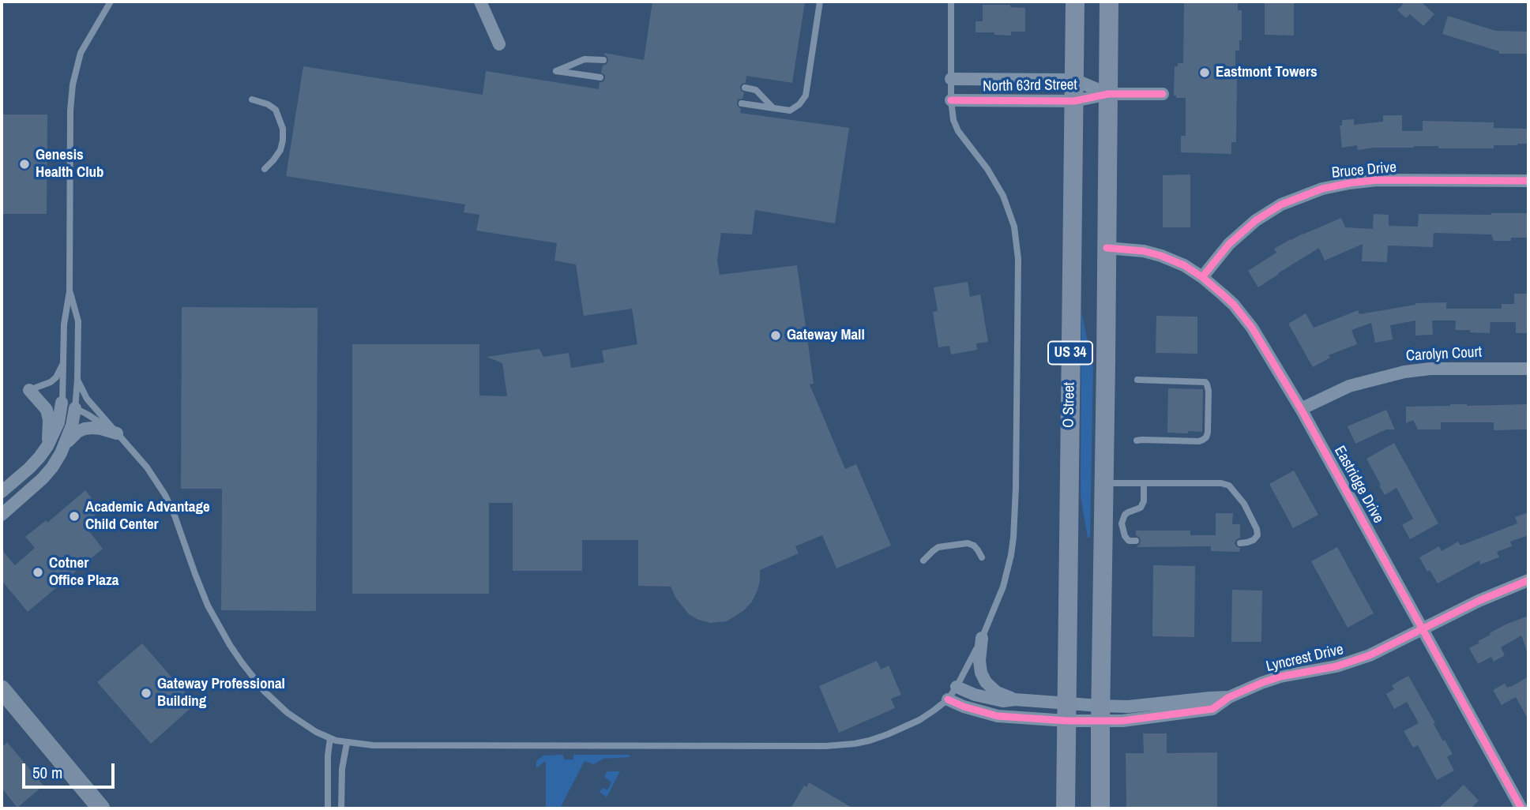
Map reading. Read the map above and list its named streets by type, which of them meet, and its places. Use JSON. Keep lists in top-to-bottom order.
{
  "streets": {
    "main road": ["US 34", "O Street"],
    "street": [
      "North 63rd Street",
      "Bruce Drive",
      "Carolyn Court",
      "Eastridge Drive",
      "Lyncrest Drive"
    ]
  },
  "crossings": [
    ["North 63rd Street", "US 34"],
    ["North 63rd Street", "O Street"],
    ["Bruce Drive", "Eastridge Drive"],
    ["US 34", "Eastridge Drive"],
    ["US 34", "Lyncrest Drive"],
    ["Carolyn Court", "Eastridge Drive"],
    ["O Street", "Lyncrest Drive"],
    ["Eastridge Drive", "Lyncrest Drive"]
  ],
  "places": [
    "Eastmont Towers",
    "Genesis Health Club",
    "Gateway Mall",
    "Academic Advantage Child Center",
    "Cotner Office Plaza",
    "Gateway Professional Building"
  ],
  "scale_bar": "50 m"
}
